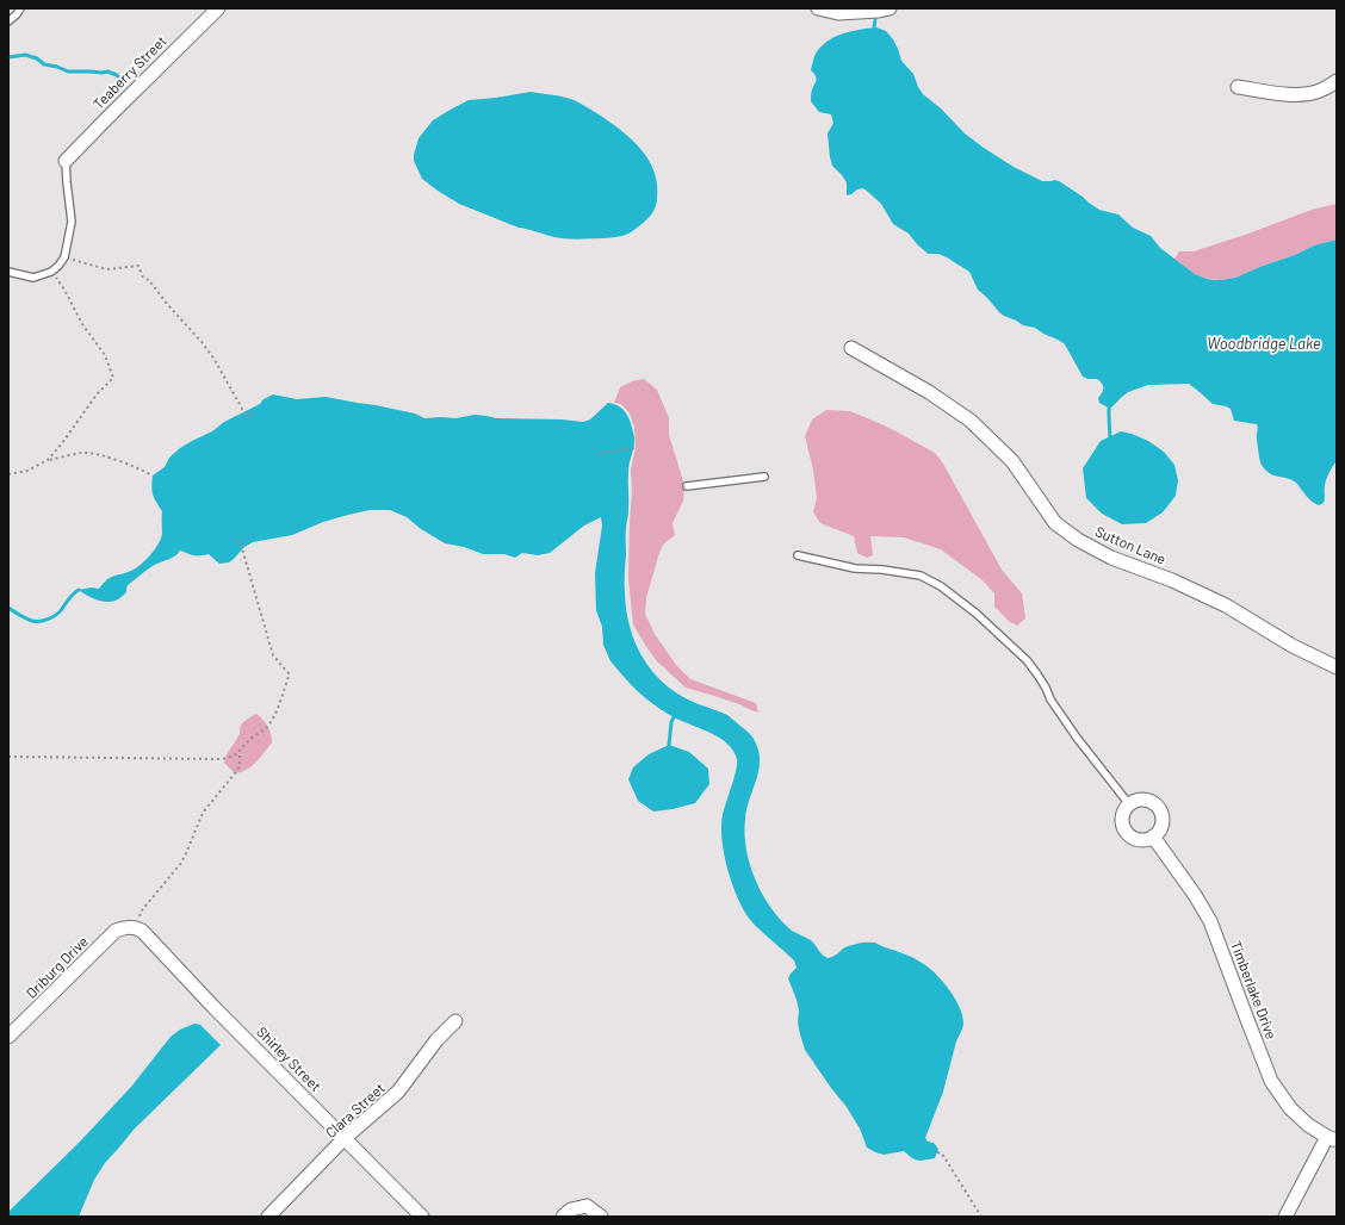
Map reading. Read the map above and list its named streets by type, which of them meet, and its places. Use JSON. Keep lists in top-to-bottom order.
{
  "streets": {
    "street": [
      "Teaberry Street",
      "Sutton Lane",
      "Driburg Drive",
      "Timberlake Drive",
      "Shirley Street",
      "Clara Street"
    ]
  },
  "crossings": [
    ["Driburg Drive", "Shirley Street"],
    ["Shirley Street", "Clara Street"]
  ],
  "water": ["Woodbridge Lake"]
}
